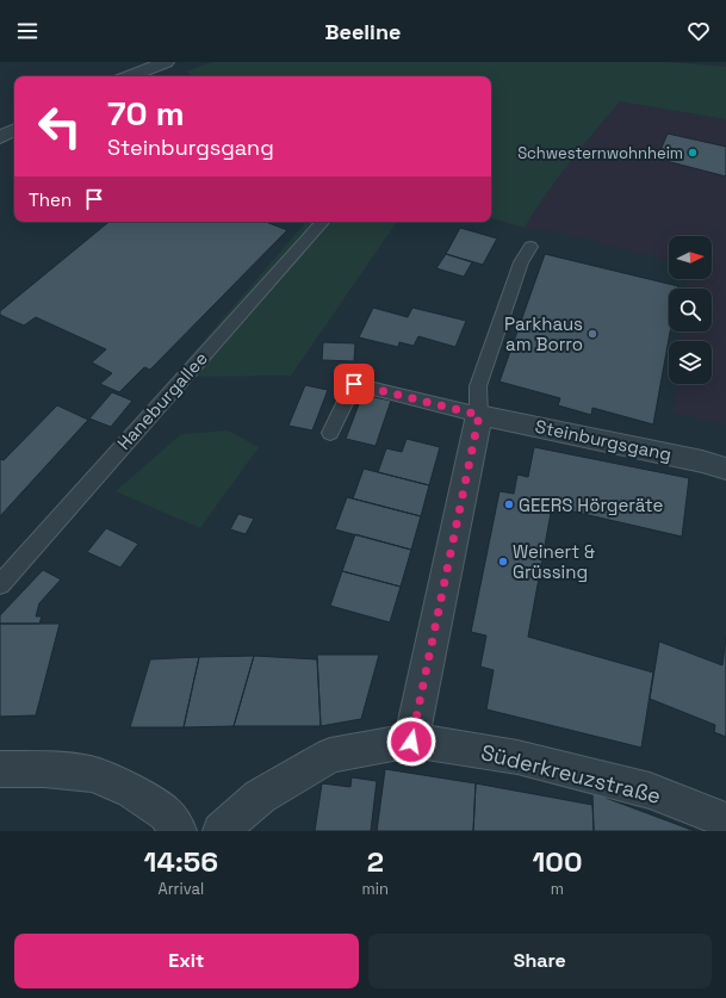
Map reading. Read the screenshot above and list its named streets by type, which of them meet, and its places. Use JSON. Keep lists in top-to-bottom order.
{
  "streets": {
    "street": ["Steinburgsgang", "Süderkreuzstraße"],
    "lane": ["Haneburgallee"]
  },
  "places": [
    "Schwesternwohnheim",
    "Parkhaus am Borro",
    "GEERS Hörgeräte",
    "Weinert & Grüssing"
  ],
  "north": "right",
  "page": {
    "header": "Beeline",
    "turn": ["70 m", "Steinburgsgang"],
    "then": "Then",
    "eta": [
      "14:56",
      "Arrival",
      "2",
      "min",
      "100",
      "m"
    ],
    "buttons": ["Exit", "Share"]
  }
}
